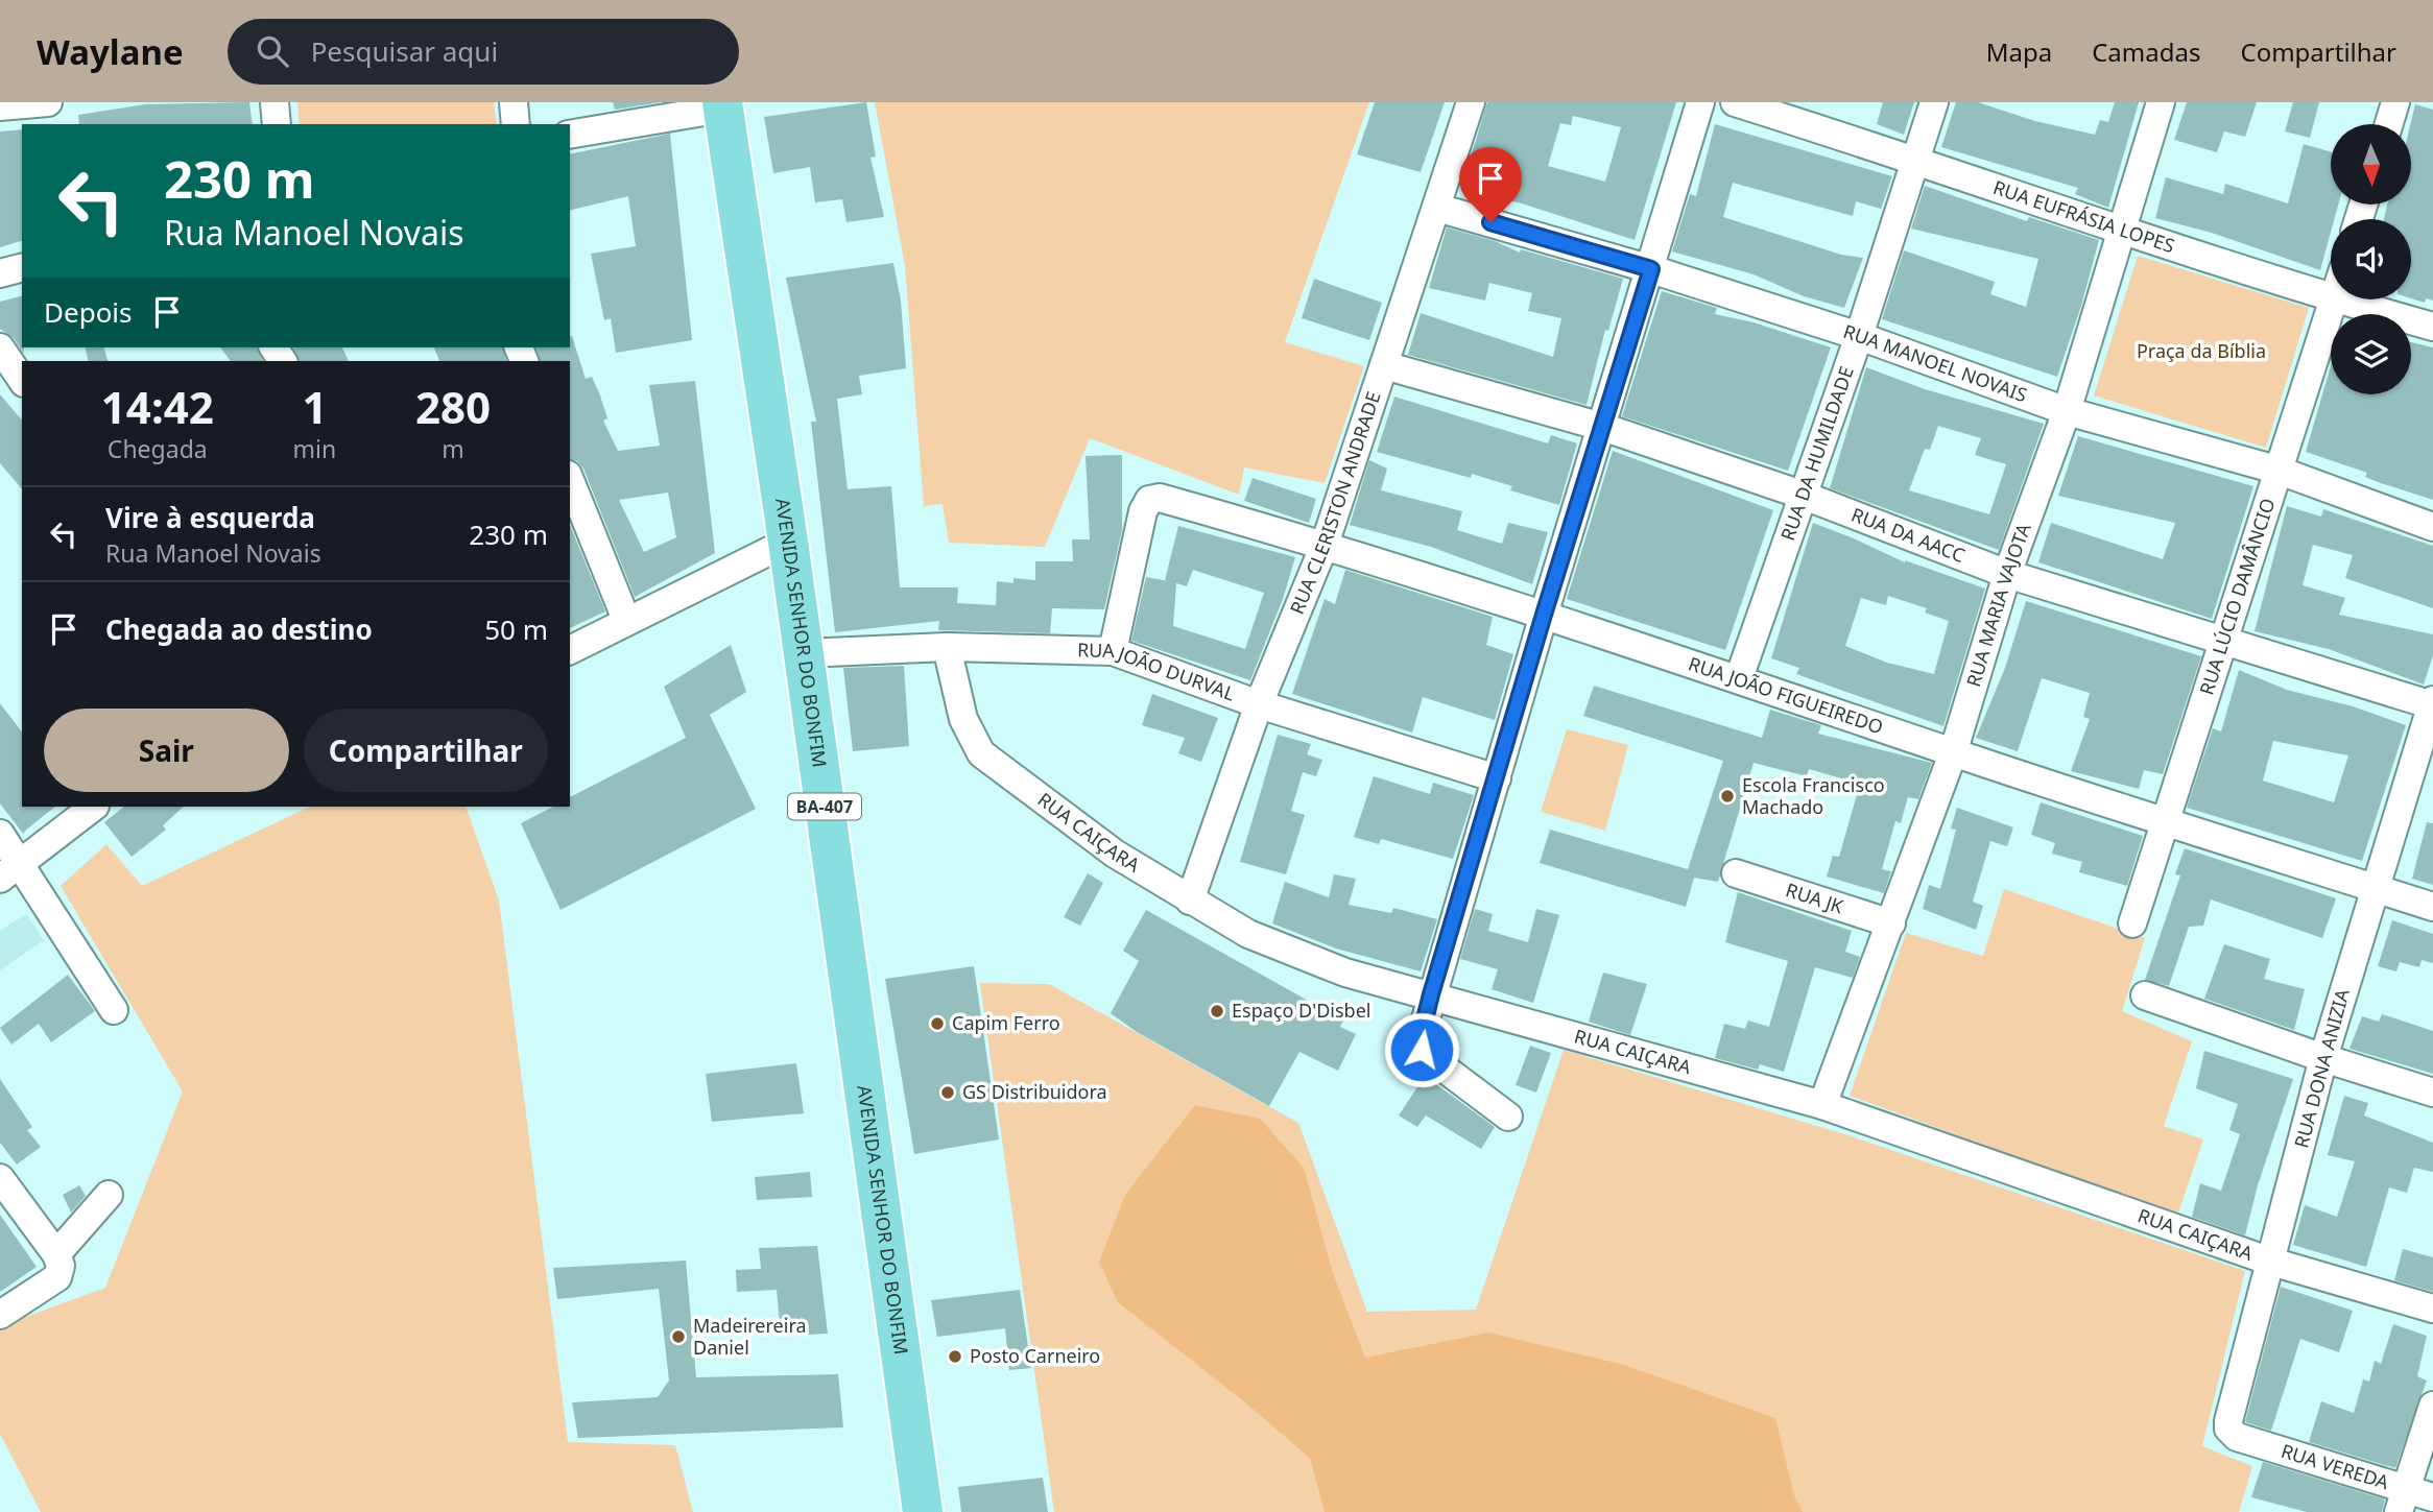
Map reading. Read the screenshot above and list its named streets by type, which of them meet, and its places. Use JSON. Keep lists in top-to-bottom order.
{
  "streets": {
    "main road": ["AVENIDA SENHOR DO BONFIM", "BA-407"],
    "street": [
      "RUA EUFRÁSIA LOPES",
      "RUA MANOEL NOVAIS",
      "RUA DA HUMILDADE",
      "RUA CLERISTON ANDRADE",
      "RUA DA AACC",
      "RUA LÚCIO DAMÂNCIO",
      "RUA MARIA VAJOTA",
      "RUA JOÃO DURVAL",
      "RUA JOÃO FIGUEIREDO",
      "RUA CAIÇARA",
      "RUA JK",
      "RUA DONA ANIZIA",
      "RUA VEREDA"
    ]
  },
  "crossings": [
    ["RUA EUFRÁSIA LOPES", "RUA DA HUMILDADE"],
    ["RUA EUFRÁSIA LOPES", "RUA LÚCIO DAMÂNCIO"],
    ["RUA EUFRÁSIA LOPES", "RUA MARIA VAJOTA"],
    ["RUA MANOEL NOVAIS", "RUA DA HUMILDADE"],
    ["RUA MANOEL NOVAIS", "RUA CLERISTON ANDRADE"],
    ["RUA MANOEL NOVAIS", "RUA LÚCIO DAMÂNCIO"],
    ["RUA MANOEL NOVAIS", "RUA MARIA VAJOTA"],
    ["RUA DA HUMILDADE", "RUA DA AACC"],
    ["RUA DA HUMILDADE", "RUA JOÃO FIGUEIREDO"],
    ["RUA CLERISTON ANDRADE", "RUA DA AACC"],
    ["RUA CLERISTON ANDRADE", "RUA JOÃO DURVAL"],
    ["RUA CLERISTON ANDRADE", "RUA JOÃO FIGUEIREDO"],
    ["RUA CLERISTON ANDRADE", "RUA CAIÇARA"],
    ["RUA DA AACC", "RUA LÚCIO DAMÂNCIO"],
    ["RUA DA AACC", "RUA MARIA VAJOTA"],
    ["RUA DA AACC", "RUA DONA ANIZIA"],
    ["RUA LÚCIO DAMÂNCIO", "RUA JOÃO FIGUEIREDO"],
    ["RUA MARIA VAJOTA", "RUA JOÃO FIGUEIREDO"],
    ["RUA MARIA VAJOTA", "RUA CAIÇARA"],
    ["RUA MARIA VAJOTA", "RUA JK"],
    ["AVENIDA SENHOR DO BONFIM", "RUA JOÃO DURVAL"],
    ["RUA JOÃO DURVAL", "RUA JOÃO FIGUEIREDO"],
    ["RUA JOÃO DURVAL", "RUA CAIÇARA"],
    ["RUA JOÃO FIGUEIREDO", "RUA DONA ANIZIA"],
    ["RUA CAIÇARA", "RUA DONA ANIZIA"],
    ["RUA DONA ANIZIA", "RUA VEREDA"]
  ],
  "parks": ["Praça da Bíblia"],
  "places": [
    "Escola Francisco Machado",
    "Espaço D'Disbel",
    "Capim Ferro",
    "GS Distribuidora",
    "Madeirereira Daniel",
    "Posto Carneiro"
  ],
  "north": "bottom",
  "page": {
    "header": "Waylane",
    "search": "Pesquisar aqui",
    "nav": ["Mapa", "Camadas", "Compartilhar"],
    "turn": ["230 m", "Rua Manoel Novais"],
    "then": "Depois",
    "eta": [
      "14:42",
      "Chegada",
      "1",
      "min",
      "280",
      "m"
    ],
    "list": [
      {
        "name": "Vire à esquerda",
        "note": "Rua Manoel Novais",
        "value": "230 m"
      },
      {
        "name": "Chegada ao destino",
        "value": "50 m"
      }
    ],
    "buttons": ["Sair", "Compartilhar"]
  }
}
